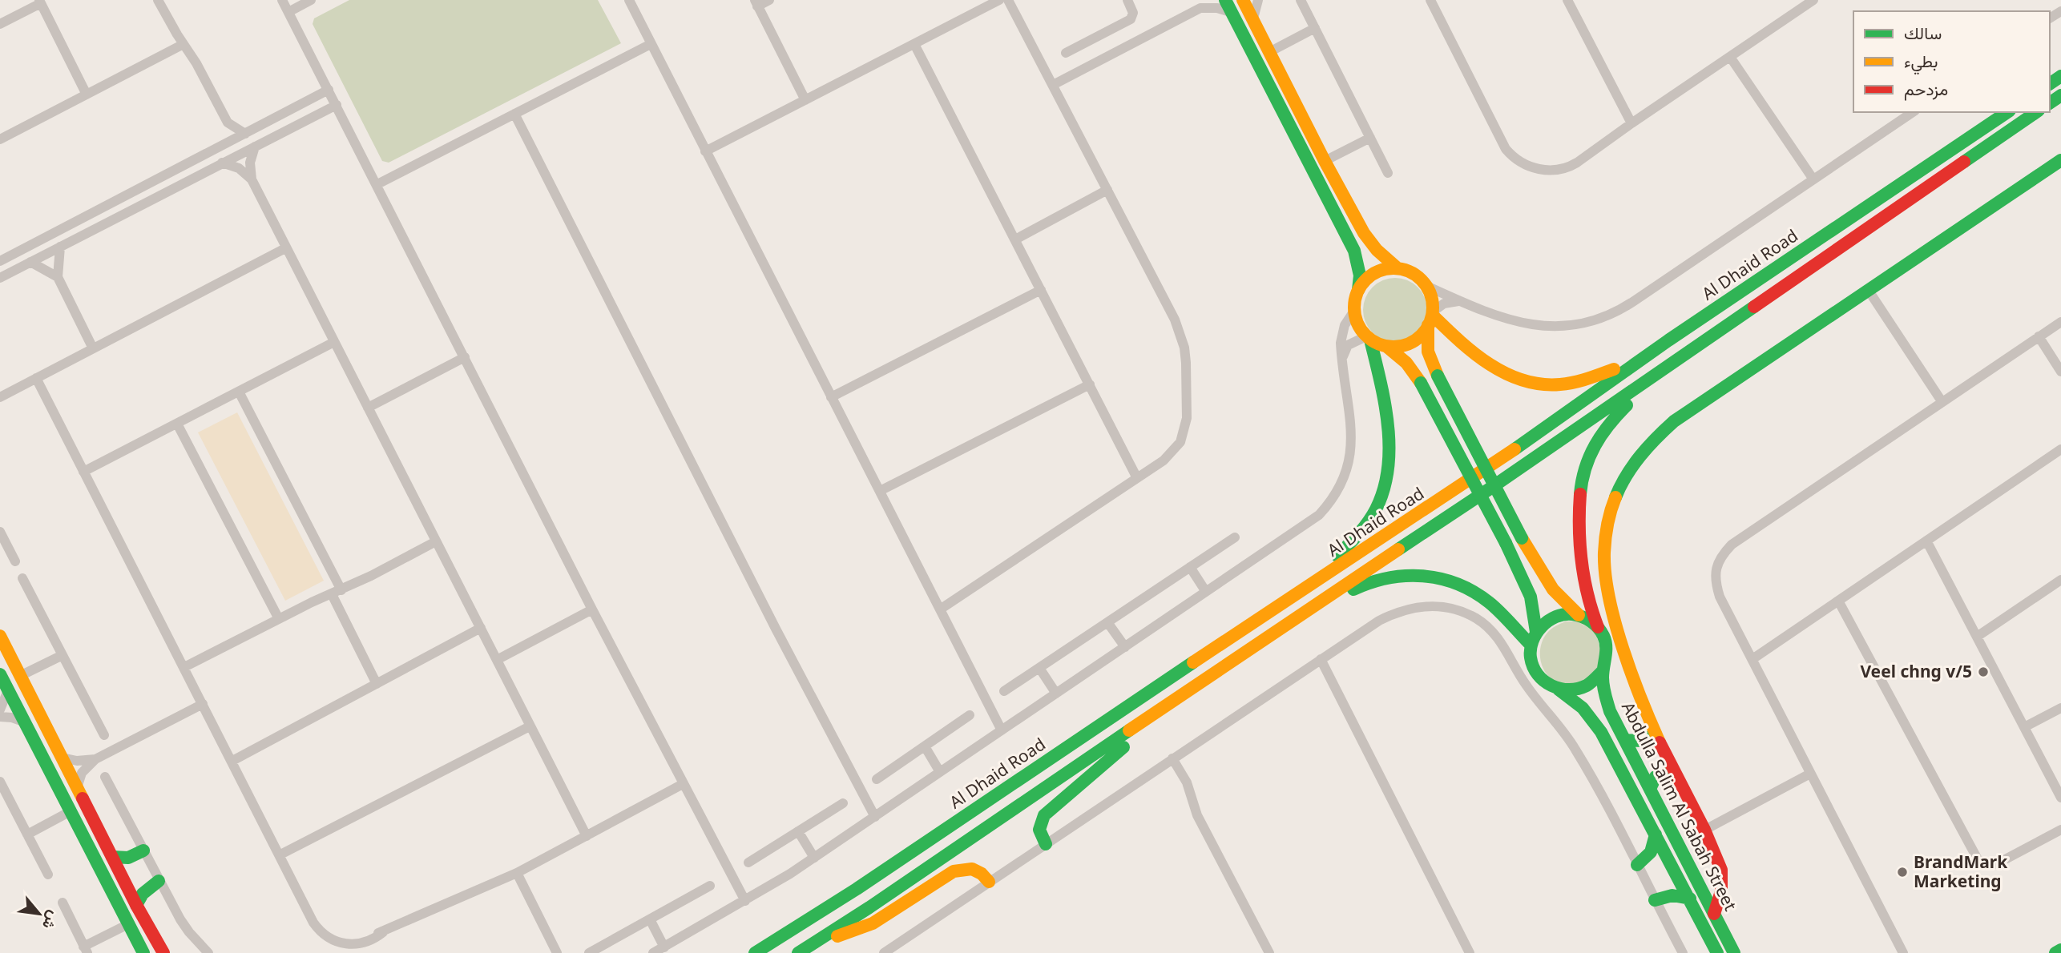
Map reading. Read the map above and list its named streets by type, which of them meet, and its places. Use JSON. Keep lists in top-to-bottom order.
{
  "streets": {
    "main road": ["Al Dhaid Road", "Abdulla Salim Al Sabah Street"]
  },
  "places": ["Veel chng v/5", "BrandMark Marketing"],
  "legend": ["سالك", "بطيء", "مزدحم"],
  "north": "bottom right"
}
